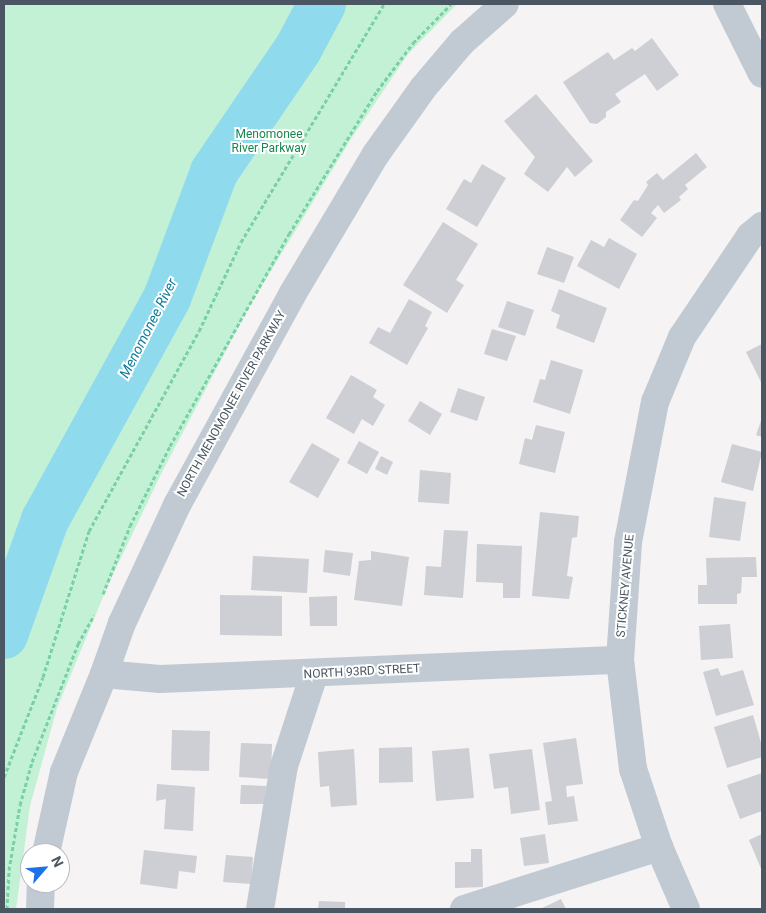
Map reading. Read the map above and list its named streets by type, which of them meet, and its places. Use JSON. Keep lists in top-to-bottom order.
{
  "streets": {
    "street": ["NORTH MENOMONEE RIVER PARKWAY", "STICKNEY AVENUE", "NORTH 93RD STREET"]
  },
  "crossings": [
    ["NORTH MENOMONEE RIVER PARKWAY", "NORTH 93RD STREET"],
    ["STICKNEY AVENUE", "NORTH 93RD STREET"]
  ],
  "water": ["Menomonee River"],
  "parks": ["Menomonee River Parkway"],
  "north": "top right"
}
